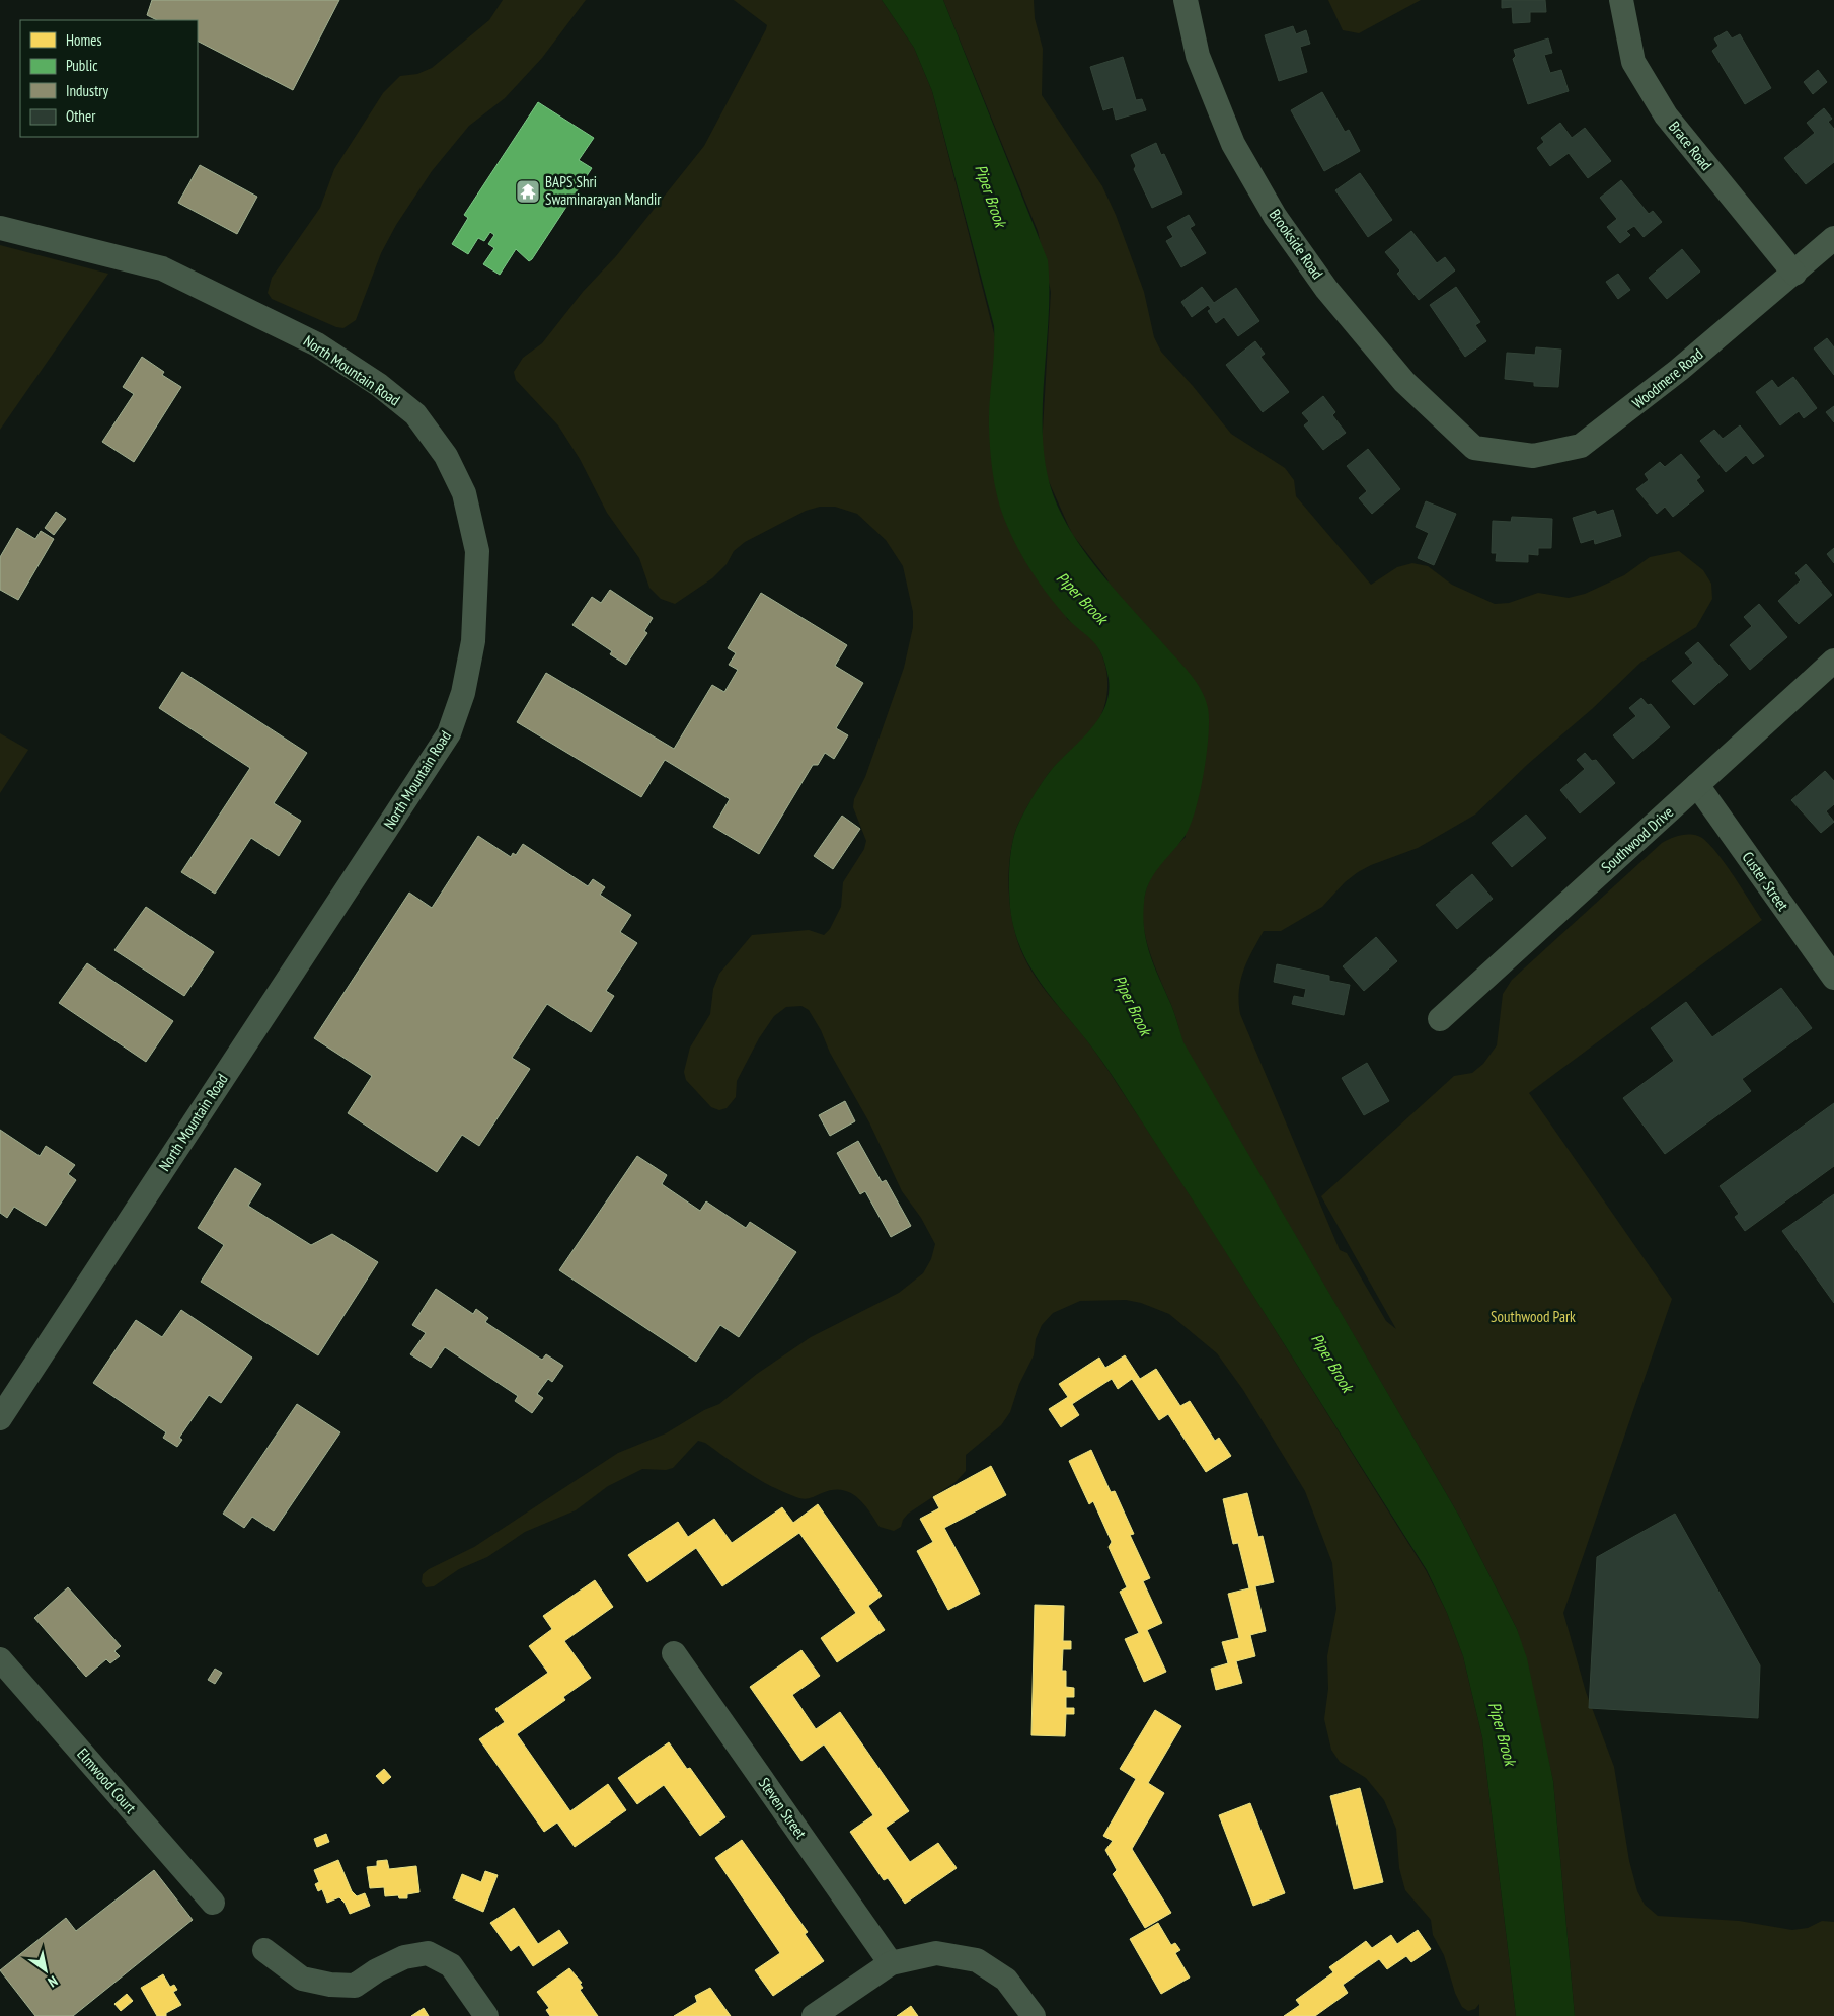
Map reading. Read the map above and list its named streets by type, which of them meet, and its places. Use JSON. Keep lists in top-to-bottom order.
{
  "streets": {
    "street": [
      "Brace Road",
      "Brookside Road",
      "North Mountain Road",
      "Woodmere Road",
      "Southwood Drive",
      "Custer Street",
      "Elmwood Court",
      "Steven Street"
    ]
  },
  "crossings": [
    ["Brace Road", "Woodmere Road"],
    ["Brookside Road", "Woodmere Road"],
    ["Southwood Drive", "Custer Street"]
  ],
  "water": ["Piper Brook"],
  "parks": ["Southwood Park"],
  "places": {
    "temple": ["BAPS Shri Swaminarayan Mandir"]
  },
  "legend": [
    "Homes",
    "Public",
    "Industry",
    "Other"
  ],
  "north": "bottom right"
}
